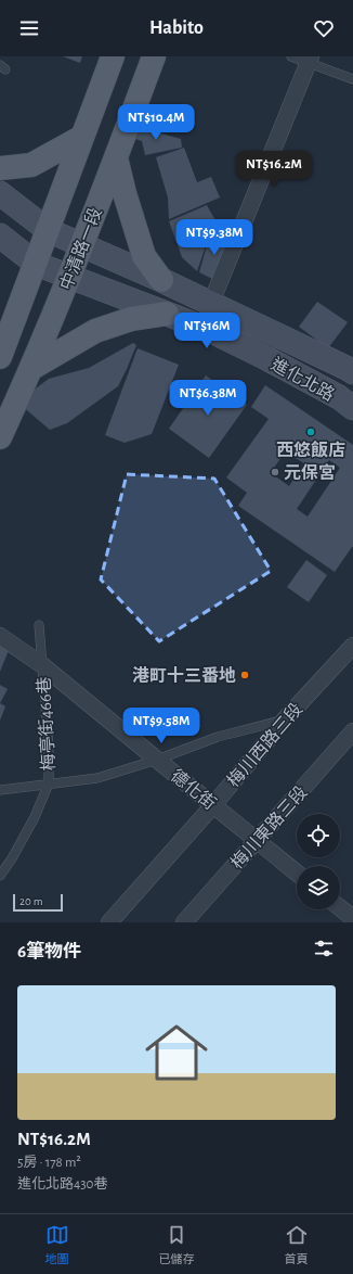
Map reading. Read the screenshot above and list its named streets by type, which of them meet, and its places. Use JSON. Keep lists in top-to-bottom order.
{
  "streets": {
    "main road": ["中清路一段", "進化北路"],
    "street": ["梅川西路三段", "德化街", "梅川東路三段"],
    "lane": ["梅亭街466巷"]
  },
  "crossings": [
    ["中清路一段", "進化北路"],
    ["梅亭街466巷", "德化街"],
    ["梅川西路三段", "德化街"],
    ["德化街", "梅川東路三段"]
  ],
  "places": ["西悠飯店", "元保宮", "港町十三番地"],
  "scale_bar": "20 m",
  "page": {
    "header": "Habito",
    "price": [
      "NT$10.4M",
      "NT$16.2M",
      "NT$9.38M",
      "NT$16M",
      "NT$6.38M",
      "NT$9.58M"
    ],
    "scale": "20 m",
    "heading": "6筆物件",
    "list": [
      {
        "name": "NT$16.2M",
        "note": "5房 · 178 m² · 進化北路430巷"
      }
    ],
    "tabs": ["地圖", "已儲存", "首頁"]
  }
}
